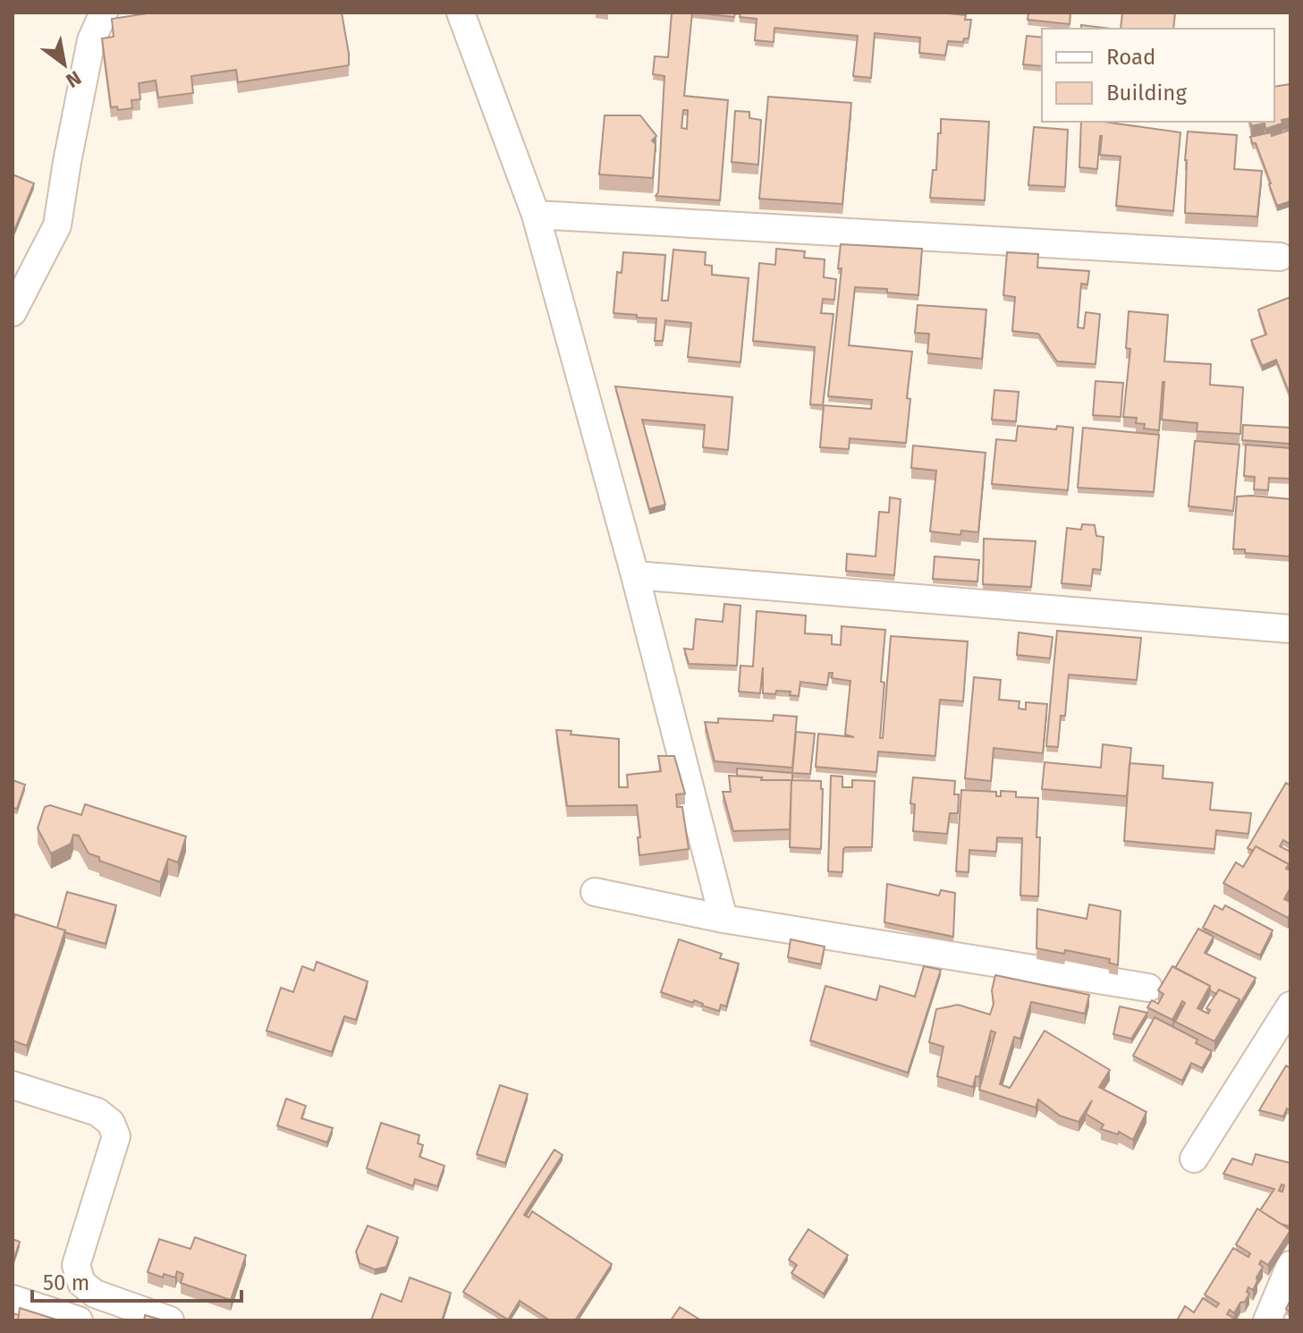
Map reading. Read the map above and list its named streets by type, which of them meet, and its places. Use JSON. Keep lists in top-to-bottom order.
{
  "legend": ["Road", "Building"],
  "scale_bar": "50 m",
  "north": "bottom right"
}
